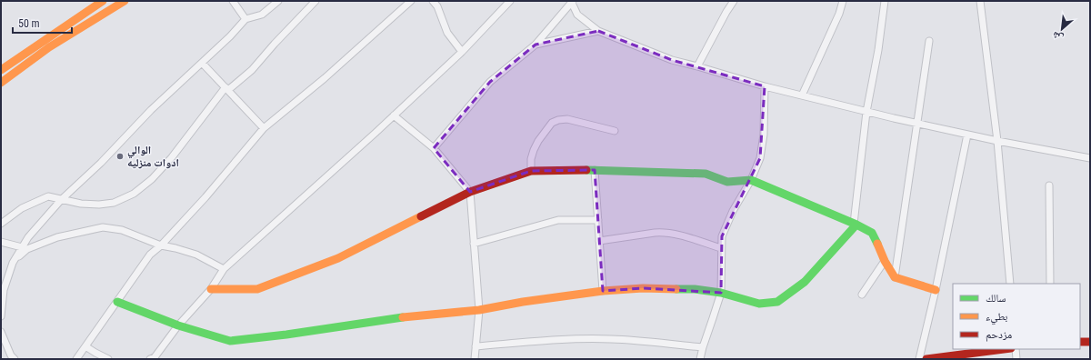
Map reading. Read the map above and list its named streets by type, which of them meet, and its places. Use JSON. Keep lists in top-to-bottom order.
{
  "places": ["الوالي ادوات منزليه"],
  "legend": ["سالك", "بطيء", "مزدحم"],
  "scale_bar": "50 m",
  "north": "bottom left"
}
